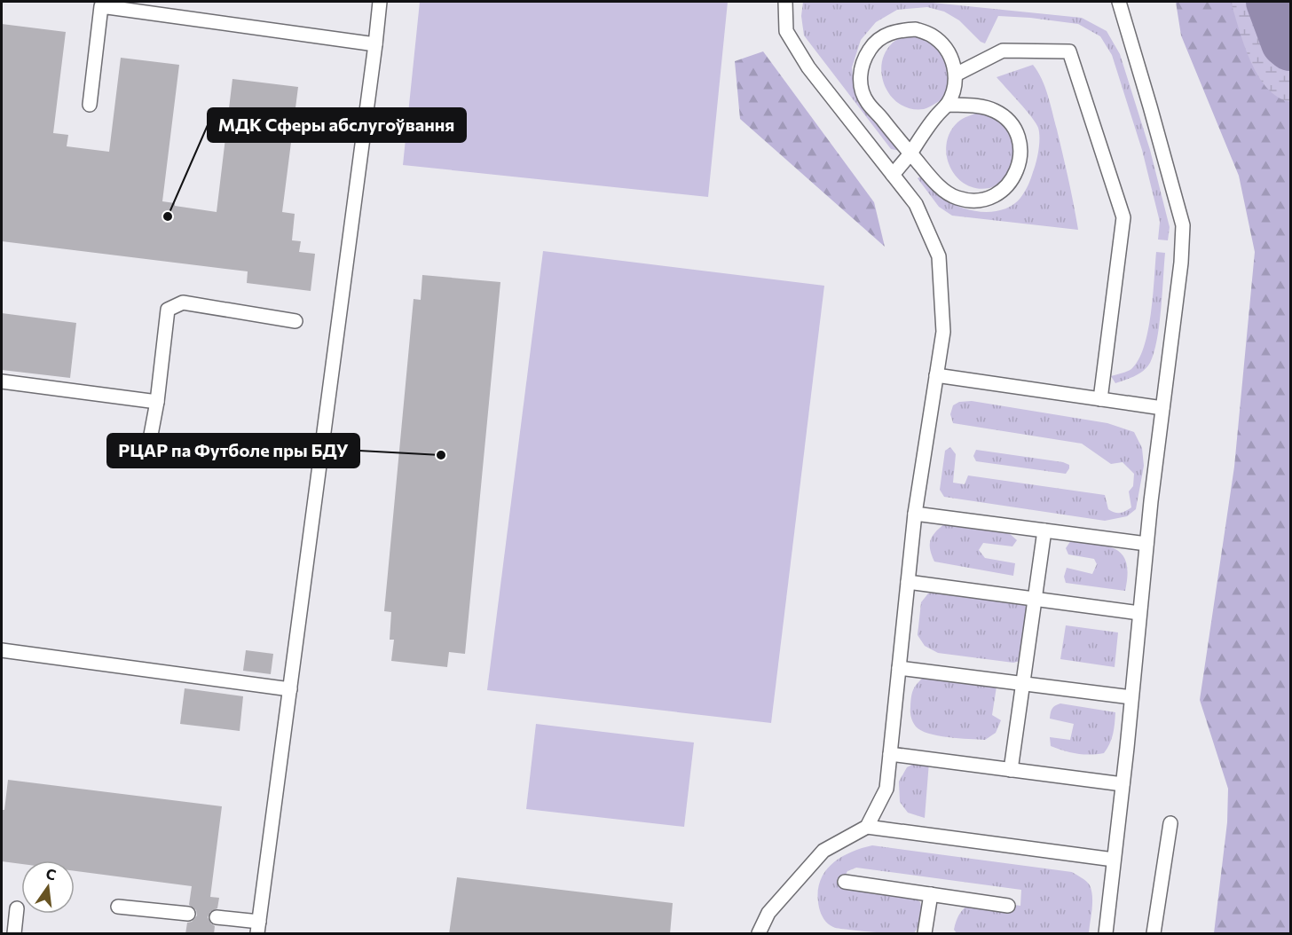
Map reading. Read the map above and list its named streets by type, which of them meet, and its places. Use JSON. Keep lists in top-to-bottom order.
{
  "places": ["МДК Сферы абслугоўвання", "РЦАР па Футболе пры БДУ"],
  "north": "top"
}
